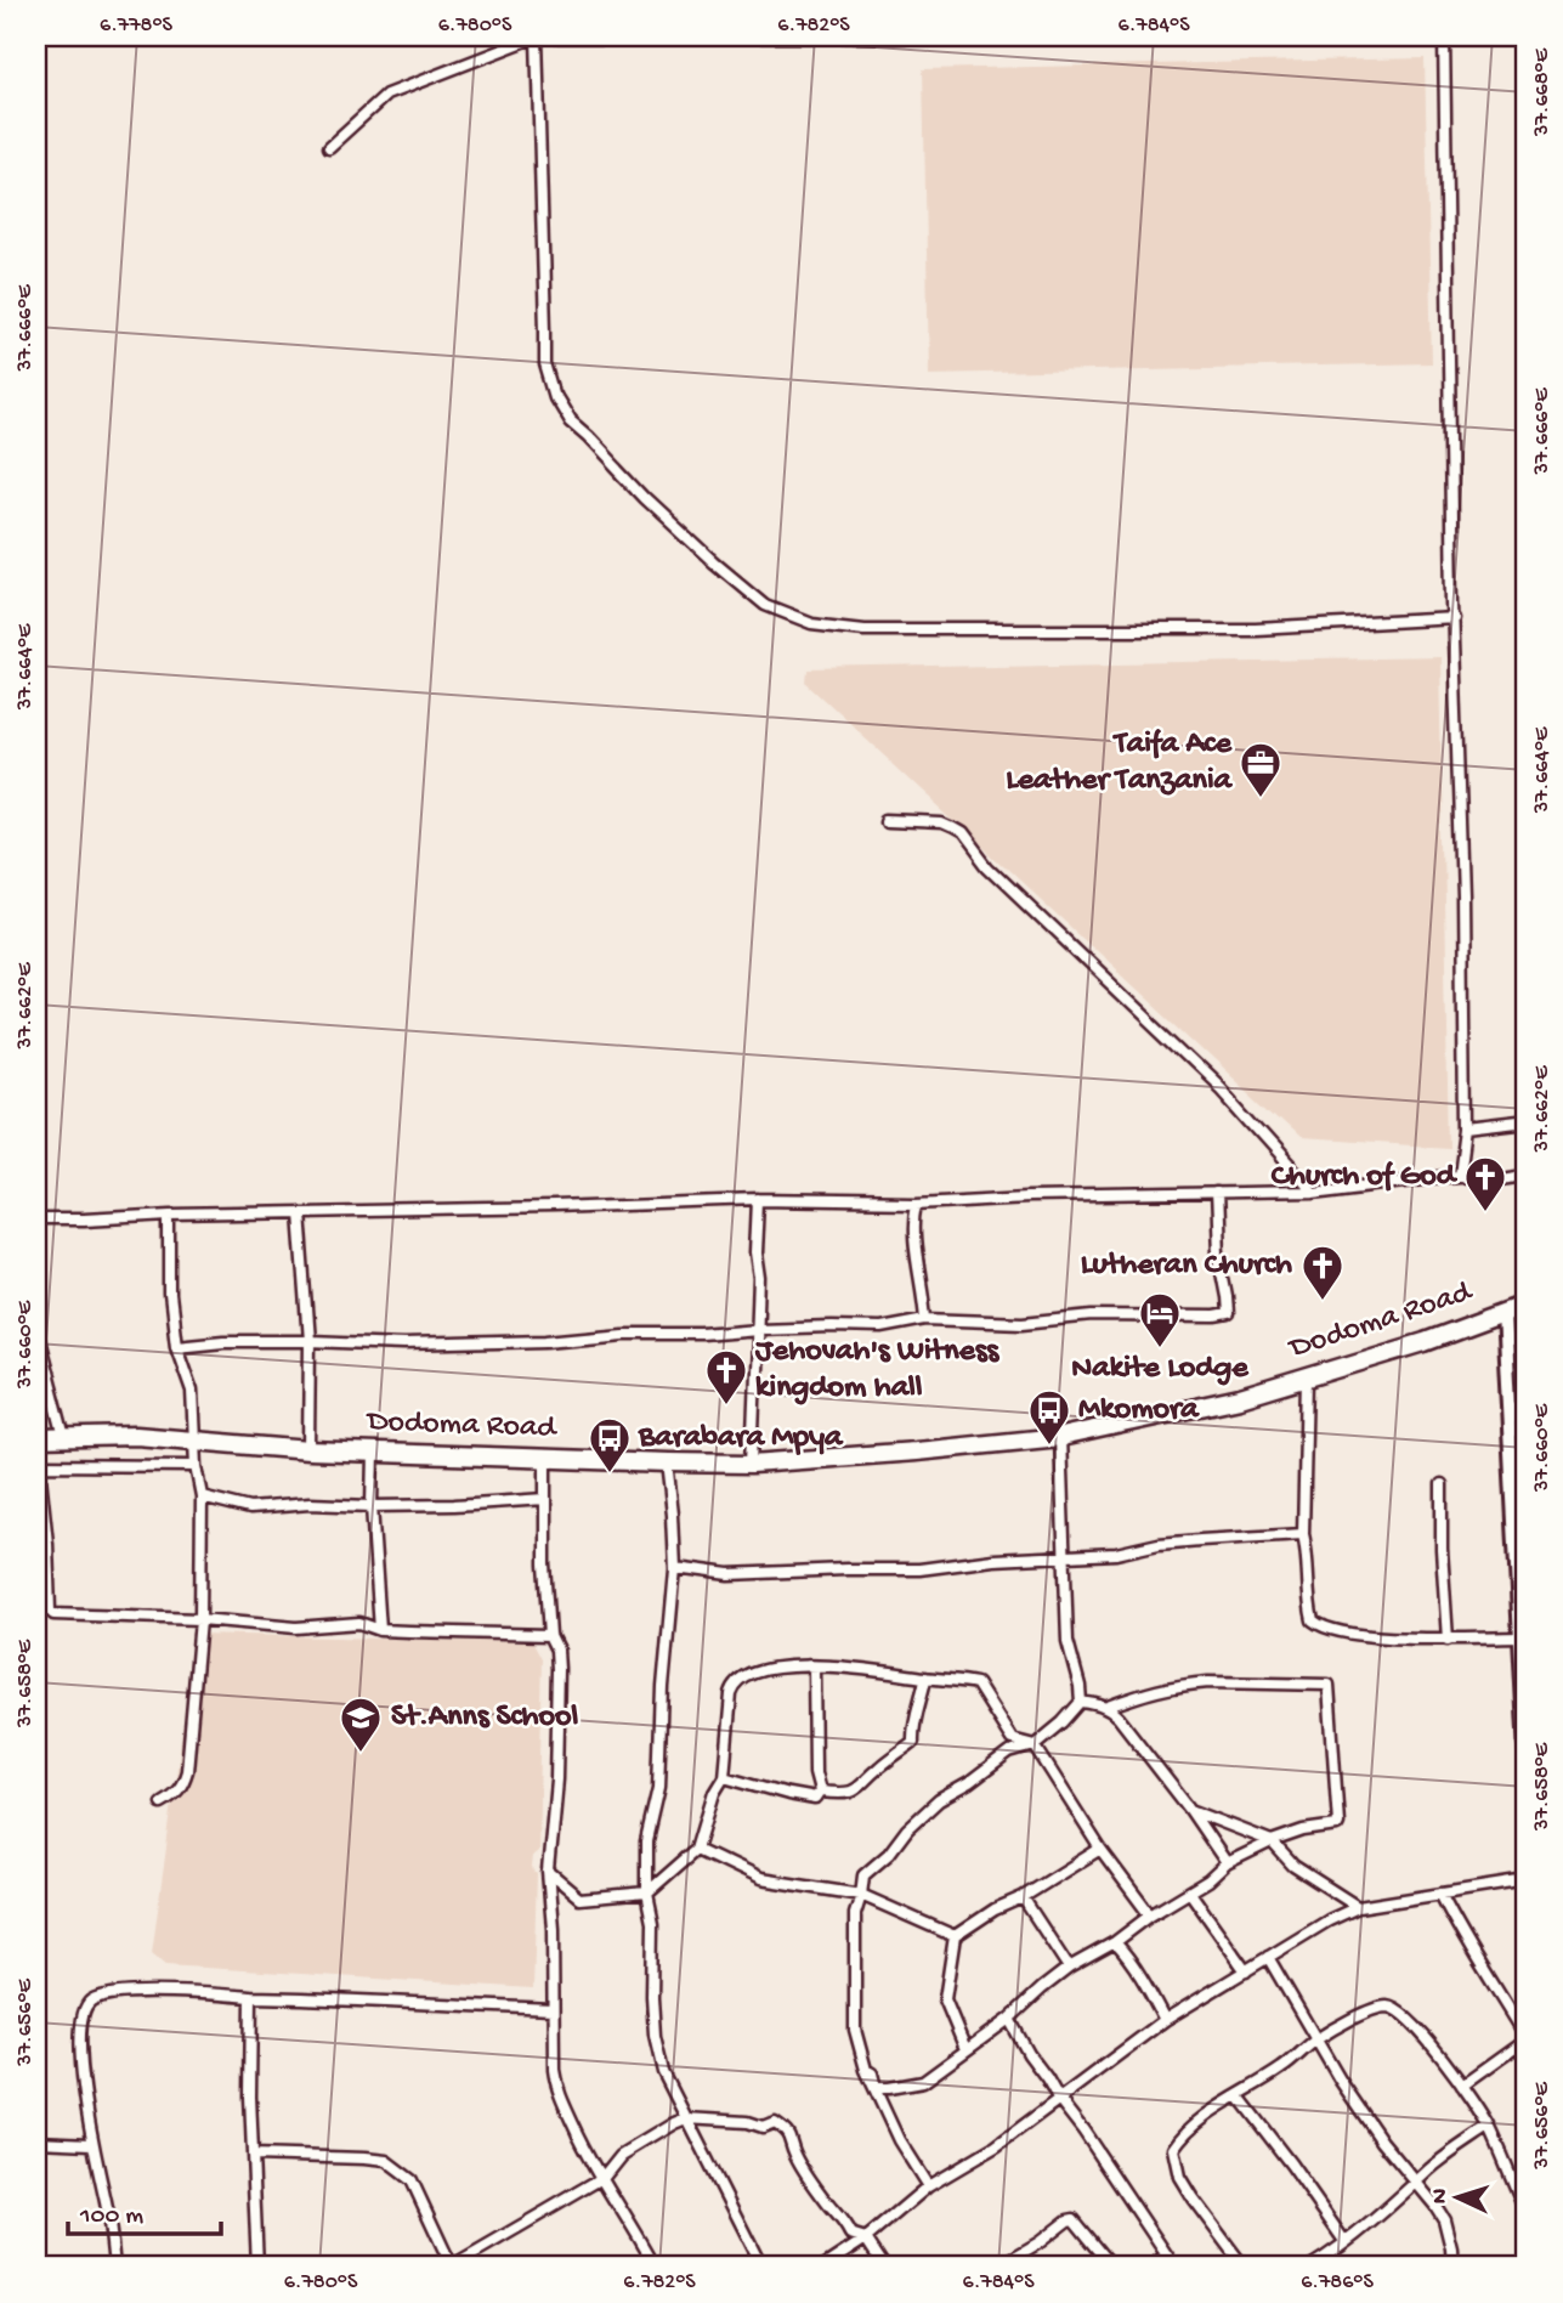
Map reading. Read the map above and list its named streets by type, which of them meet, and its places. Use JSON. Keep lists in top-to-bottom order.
{
  "streets": {
    "highway": ["Dodoma Road"]
  },
  "places": {
    "office": ["Taifa Ace Leather Tanzania"],
    "church": ["Church of God", "Lutheran Church", "Jehovah's Witness kingdom hall"],
    "hotel": ["Nakite Lodge"],
    "bus stop": ["Mkomora", "Barabara Mpya"],
    "school or university": ["St.Anns School"]
  },
  "scale_bar": "100 m",
  "north": "left",
  "coordinates": [
    "6.778°S",
    "6.780°S",
    "6.782°S",
    "6.784°S",
    "37.668°E",
    "37.666°E",
    "37.664°E",
    "37.662°E",
    "37.660°E",
    "37.658°E",
    "37.656°E",
    "6.786°S"
  ]
}
